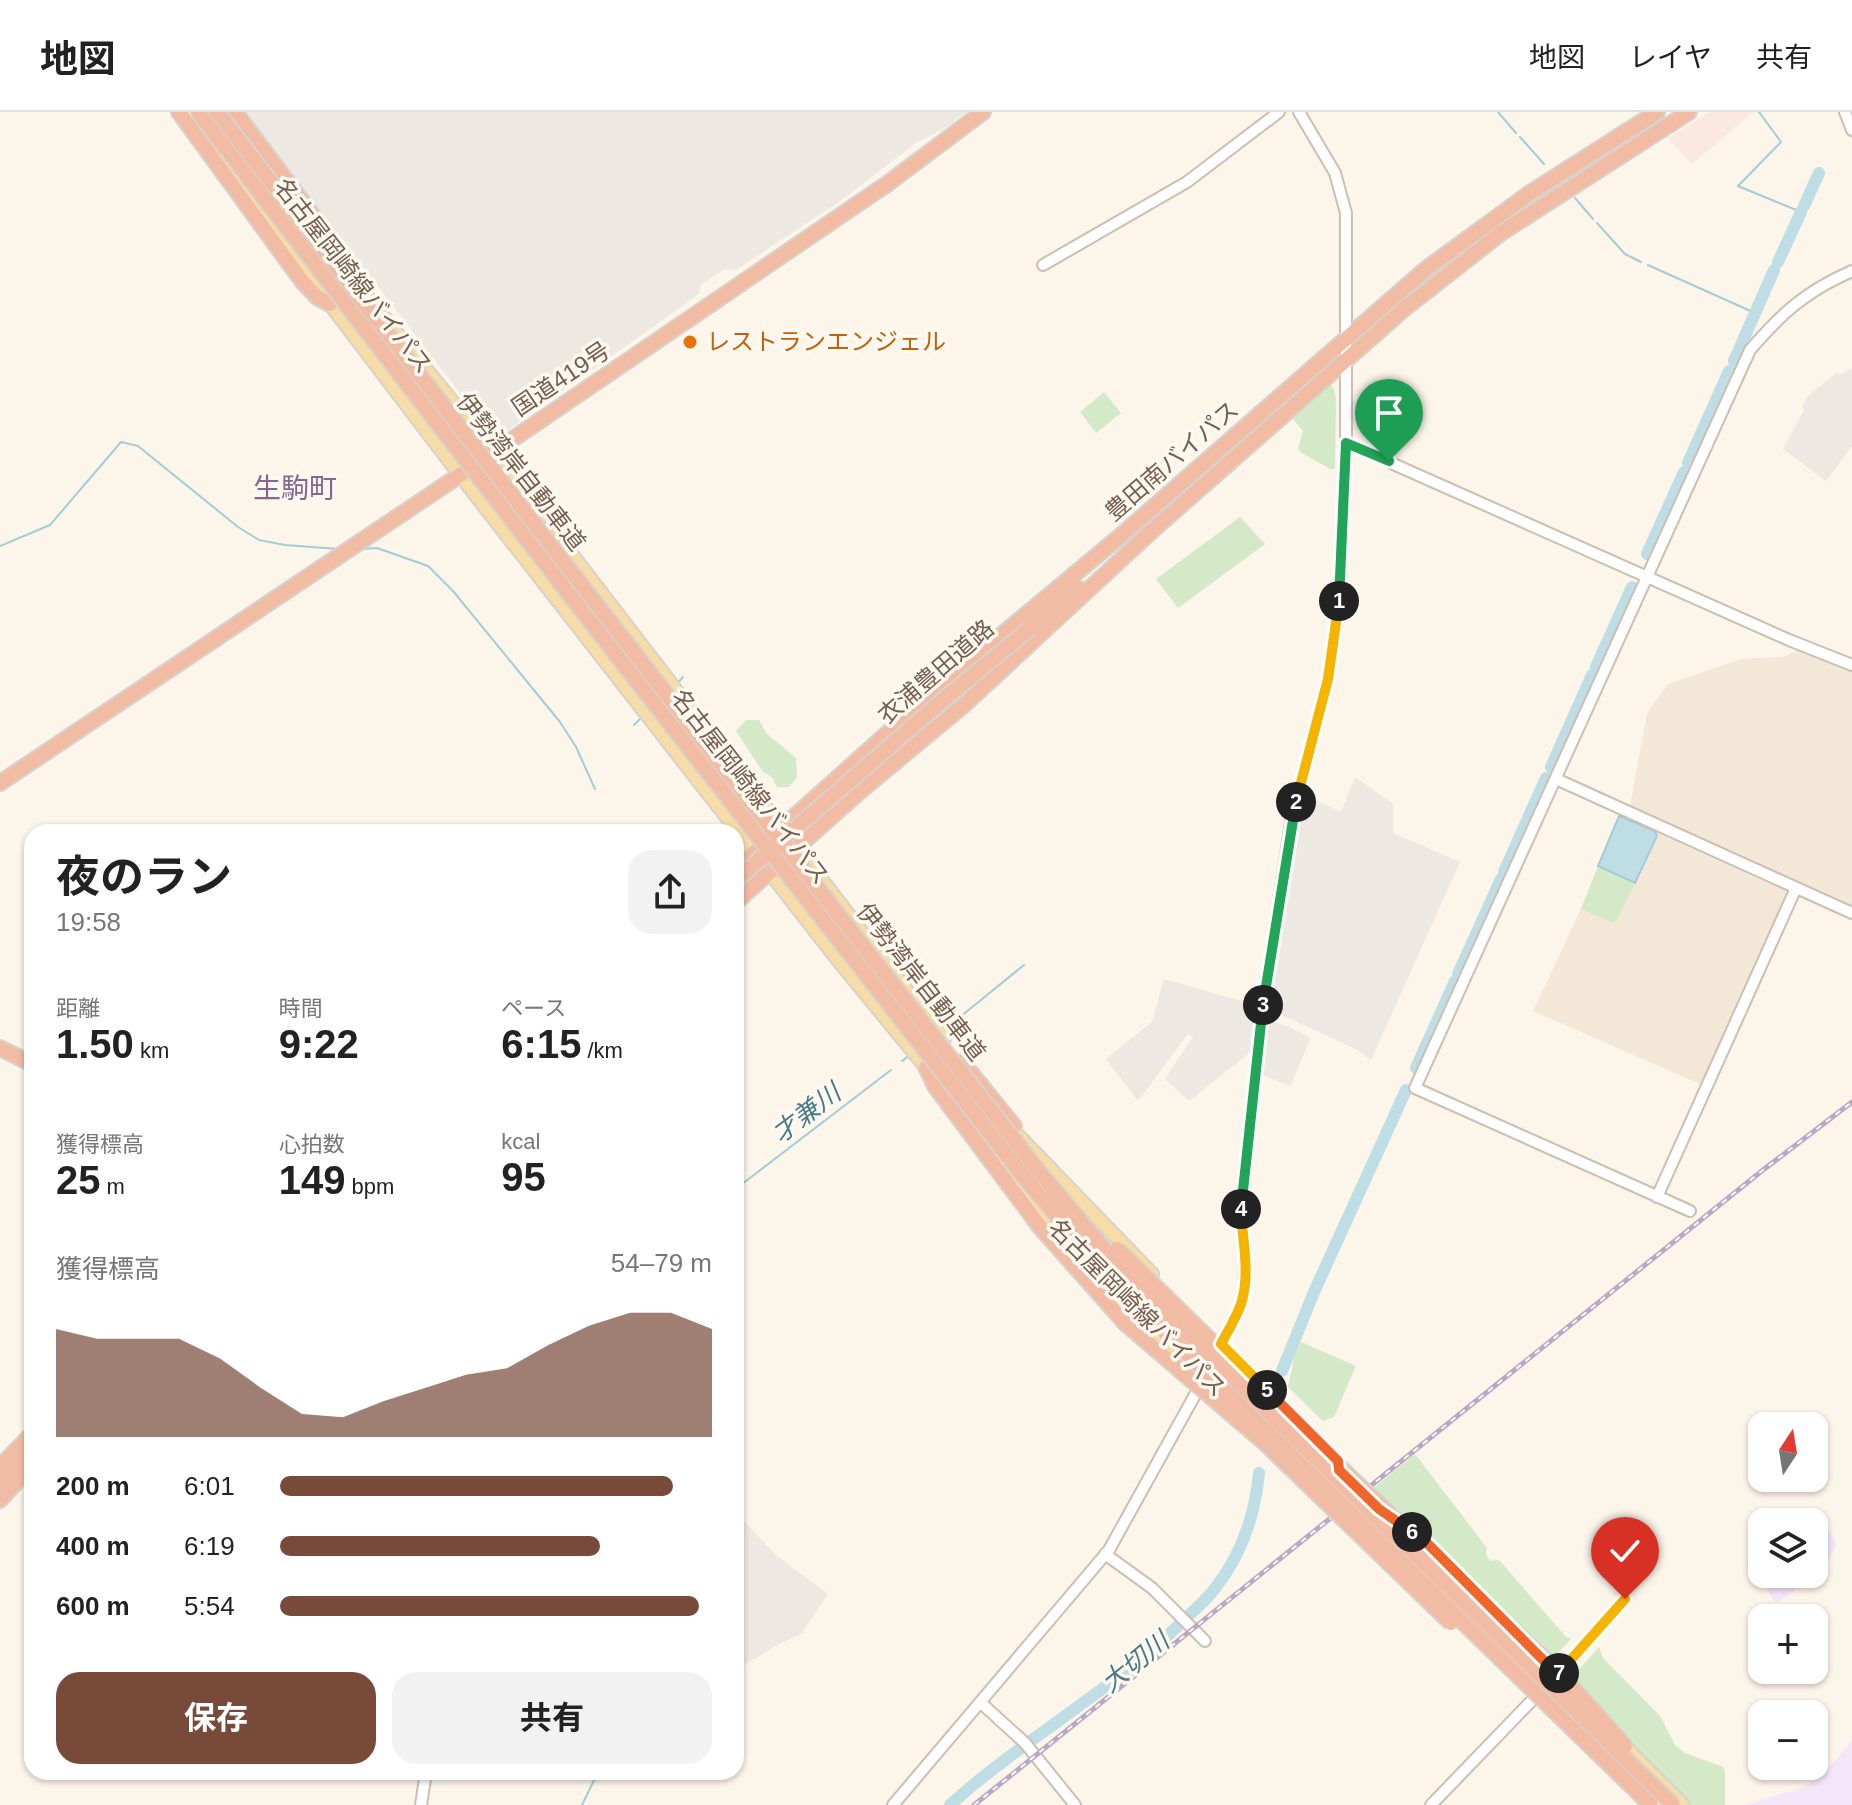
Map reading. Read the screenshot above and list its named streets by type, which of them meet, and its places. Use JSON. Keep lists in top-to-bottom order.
{
  "streets": {
    "highway": [
      "国道419号",
      "豊田南バイパス",
      "伊勢湾岸自動車道",
      "衣浦豊田道路"
    ],
    "main road": ["名古屋岡崎線バイパス"]
  },
  "crossings": [
    ["名古屋岡崎線バイパス", "国道419号"],
    ["名古屋岡崎線バイパス", "豊田南バイパス"],
    ["名古屋岡崎線バイパス", "伊勢湾岸自動車道"],
    ["豊田南バイパス", "衣浦豊田道路"]
  ],
  "districts": ["生駒町"],
  "water": ["才兼川", "大切川"],
  "places": ["レストランエンジェル"],
  "north": "top",
  "page": {
    "header": "地図",
    "nav": ["地図", "レイヤ", "共有"],
    "pins": [
      "1",
      "2",
      "3",
      "4",
      "5",
      "6",
      "7"
    ],
    "heading": ["夜のラン", "19:58"],
    "stats": [
      ["距離", "1.50 km"],
      ["時間", "9:22"],
      ["ペース", "6:15 /km"],
      ["獲得標高", "25 m"],
      ["心拍数", "149 bpm"],
      ["kcal", "95"]
    ],
    "chart": ["獲得標高", "54–79 m"],
    "map_buttons": ["+", "−"],
    "list": [
      {
        "name": "200 m",
        "note": "6:01"
      },
      {
        "name": "400 m",
        "note": "6:19"
      },
      {
        "name": "600 m",
        "note": "5:54"
      }
    ],
    "buttons": ["保存", "共有"]
  }
}
